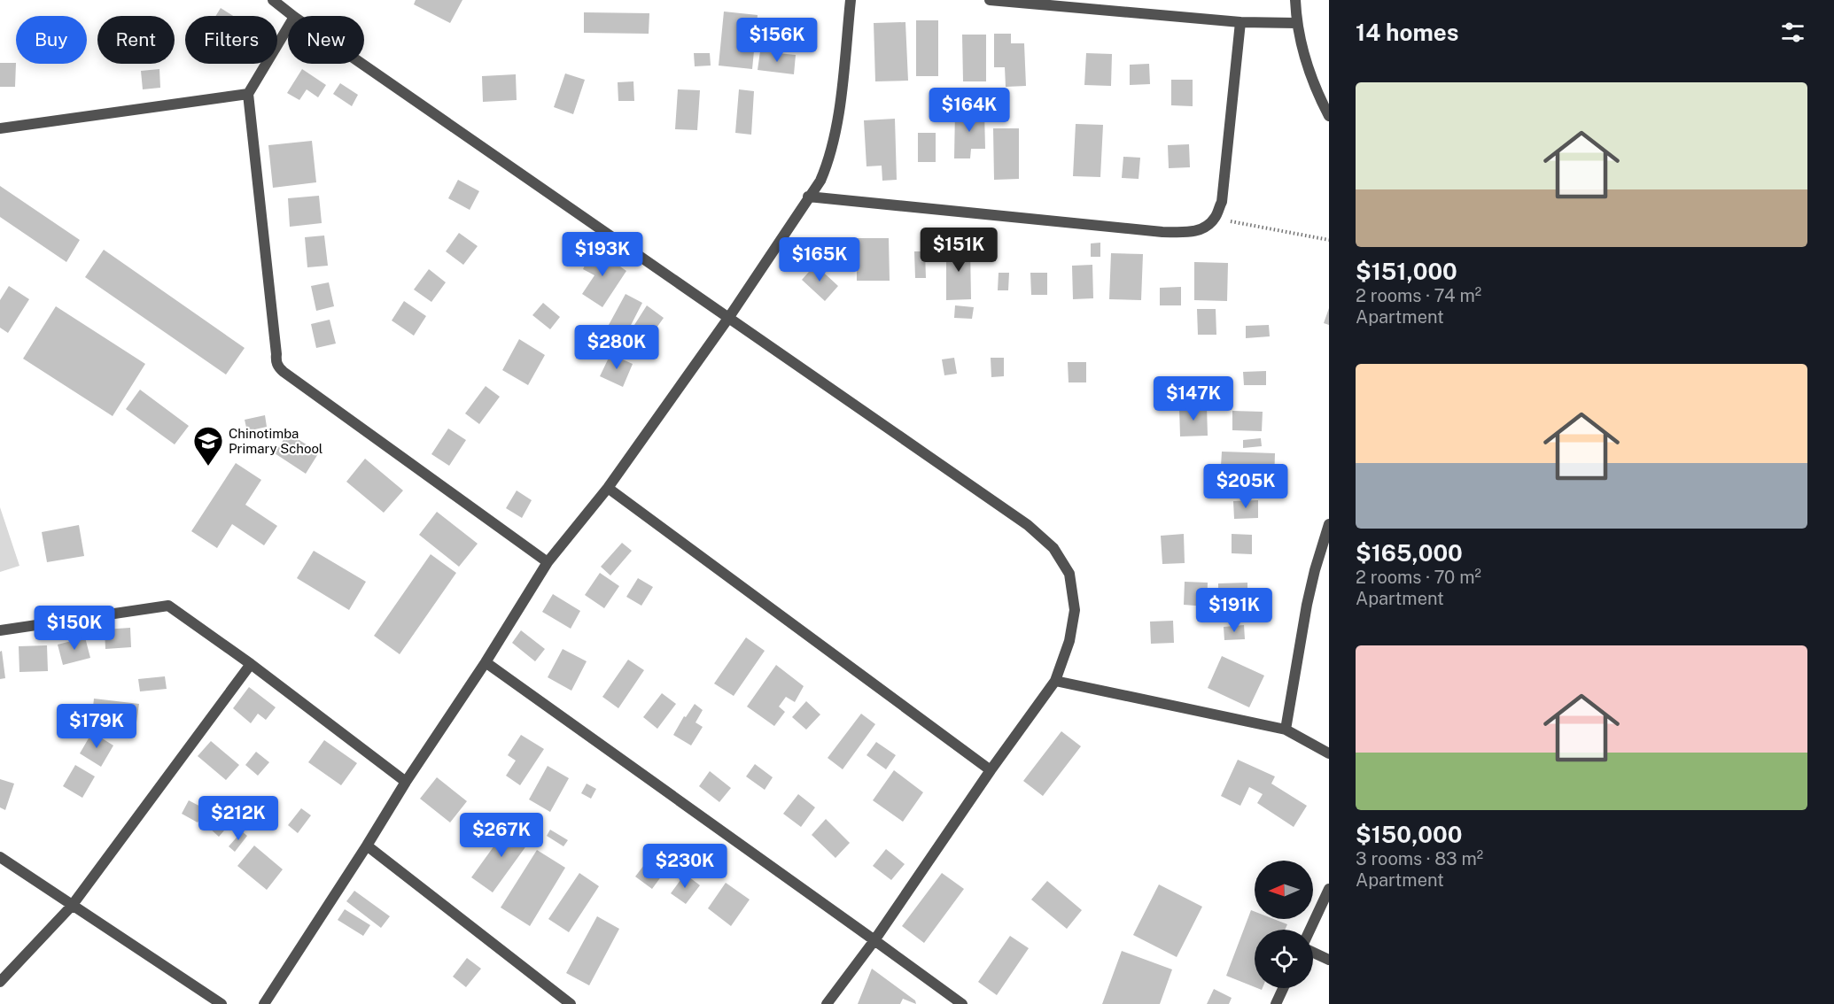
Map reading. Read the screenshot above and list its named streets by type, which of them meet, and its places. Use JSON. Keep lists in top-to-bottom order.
{
  "places": {
    "school or university": ["Chinotimba Primary School"]
  },
  "north": "left",
  "page": {
    "heading": "14 homes",
    "chip": [
      "Buy",
      "Rent",
      "Filters",
      "New"
    ],
    "price": [
      "$156K",
      "$164K",
      "$151K",
      "$193K",
      "$165K",
      "$280K",
      "$147K",
      "$205K",
      "$191K",
      "$150K",
      "$179K",
      "$212K",
      "$267K",
      "$230K"
    ],
    "list": [
      {
        "name": "$151,000",
        "note": "2 rooms · 74 m² · Apartment"
      },
      {
        "name": "$165,000",
        "note": "2 rooms · 70 m² · Apartment"
      },
      {
        "name": "$150,000",
        "note": "3 rooms · 83 m² · Apartment"
      }
    ]
  }
}
